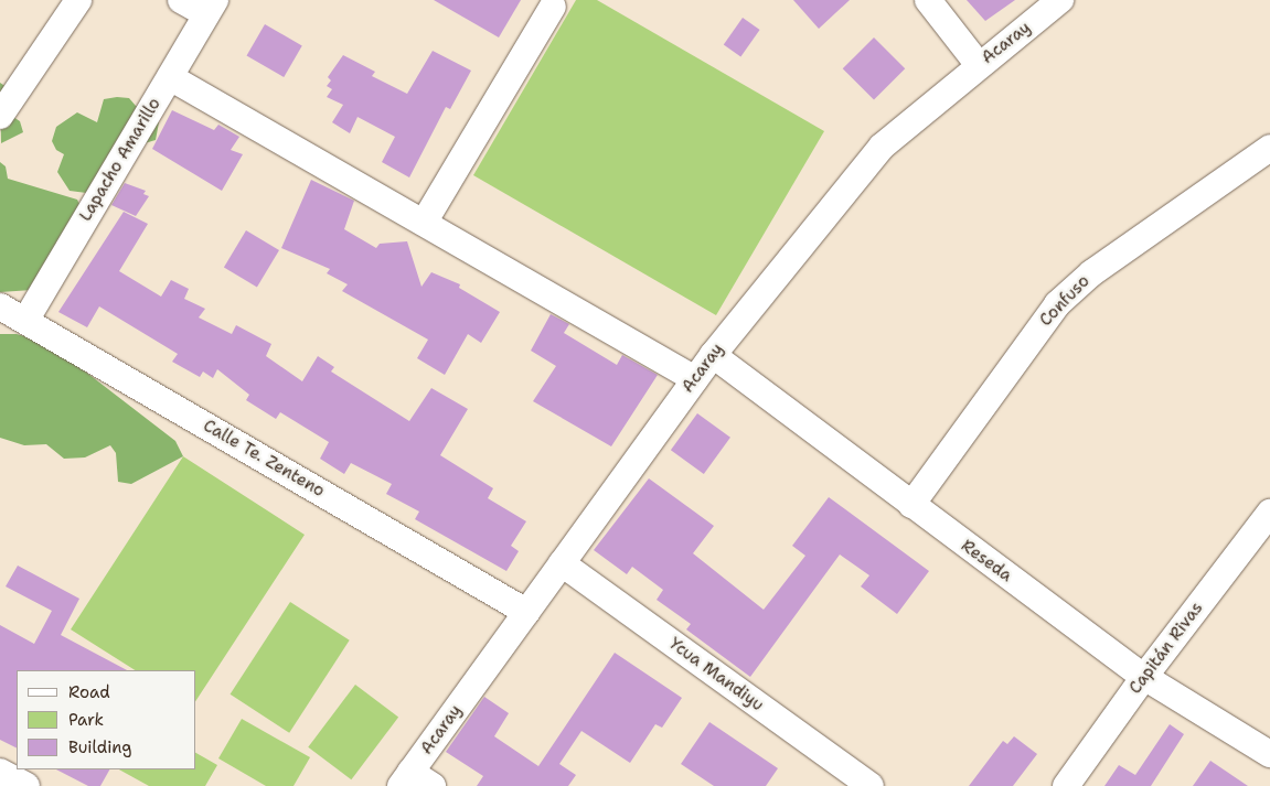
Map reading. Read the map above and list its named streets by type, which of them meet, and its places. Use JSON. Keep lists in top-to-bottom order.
{
  "streets": {
    "street": [
      "Acaray",
      "Lapacho Amarillo",
      "Confuso",
      "Calle Te. Zenteno",
      "Reseda",
      "Capitán Rivas",
      "Ycua Mandiyu"
    ]
  },
  "crossings": [
    ["Acaray", "Calle Te. Zenteno"],
    ["Acaray", "Reseda"],
    ["Acaray", "Ycua Mandiyu"],
    ["Lapacho Amarillo", "Calle Te. Zenteno"],
    ["Confuso", "Reseda"],
    ["Reseda", "Capitán Rivas"]
  ],
  "legend": ["Road", "Park", "Building"]
}
